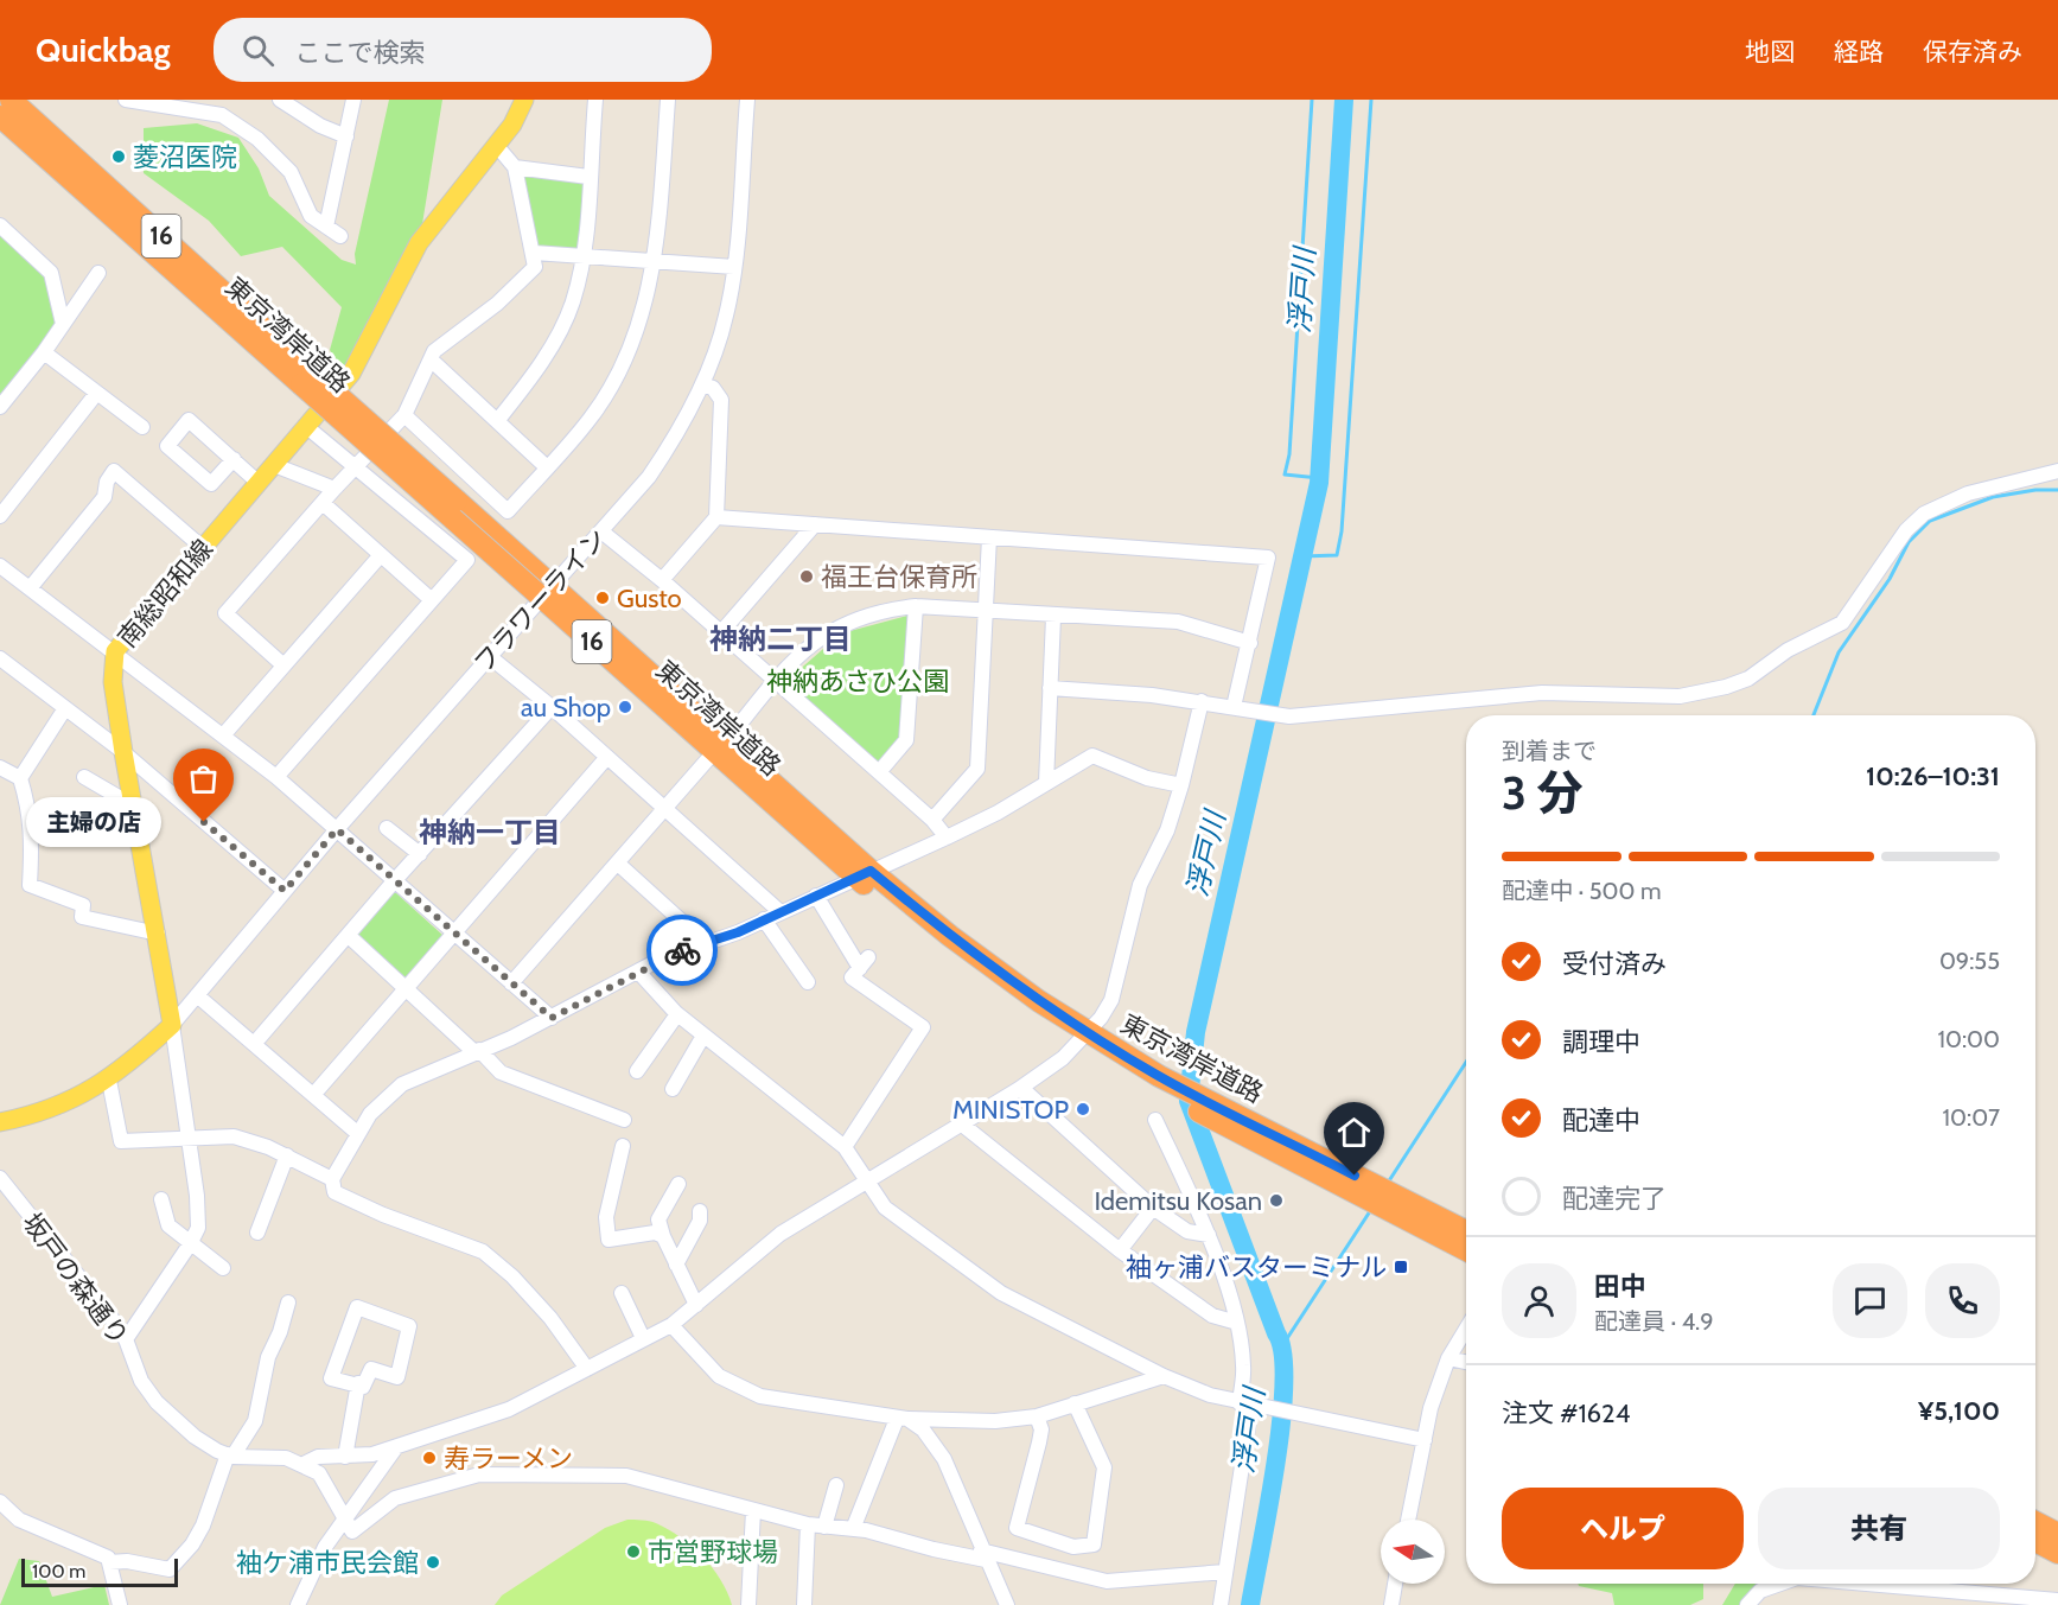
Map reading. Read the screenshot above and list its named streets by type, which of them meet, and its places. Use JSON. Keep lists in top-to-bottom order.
{
  "streets": {
    "highway": ["16", "東京湾岸道路"],
    "main road": ["南総昭和線"],
    "street": ["フラワーライン", "坂戸の森通り"]
  },
  "crossings": [
    ["東京湾岸道路", "フラワーライン"],
    ["南総昭和線", "フラワーライン"]
  ],
  "districts": ["神納二丁目", "神納一丁目"],
  "water": ["浮戸川"],
  "parks": ["神納あさひ公園"],
  "places": {
    "other": [
      "菱沼医院",
      "福王台保育所",
      "Gusto",
      "au Shop",
      "主婦の店",
      "MINISTOP",
      "Idemitsu Kosan",
      "寿ラーメン",
      "市営野球場",
      "袖ケ浦市民会館"
    ],
    "transit": ["袖ヶ浦バスターミナル"]
  },
  "scale_bar": "100 m",
  "north": "left",
  "page": {
    "header": "Quickbag",
    "search": "ここで検索",
    "nav": ["地図", "経路", "保存済み"],
    "heading": ["3 分", "到着まで", "10:26–10:31"],
    "panel": [
      "田中",
      "配達員 · 4.9",
      "注文 #1624",
      "¥5,100"
    ],
    "bubble": "主婦の店",
    "bar": "配達中 · 500 m",
    "list": [
      ["受付済み", "09:55"],
      ["調理中", "10:00"],
      ["配達中", "10:07"],
      "配達完了"
    ],
    "buttons": ["ヘルプ", "共有"],
    "scale": "100 m"
  }
}
